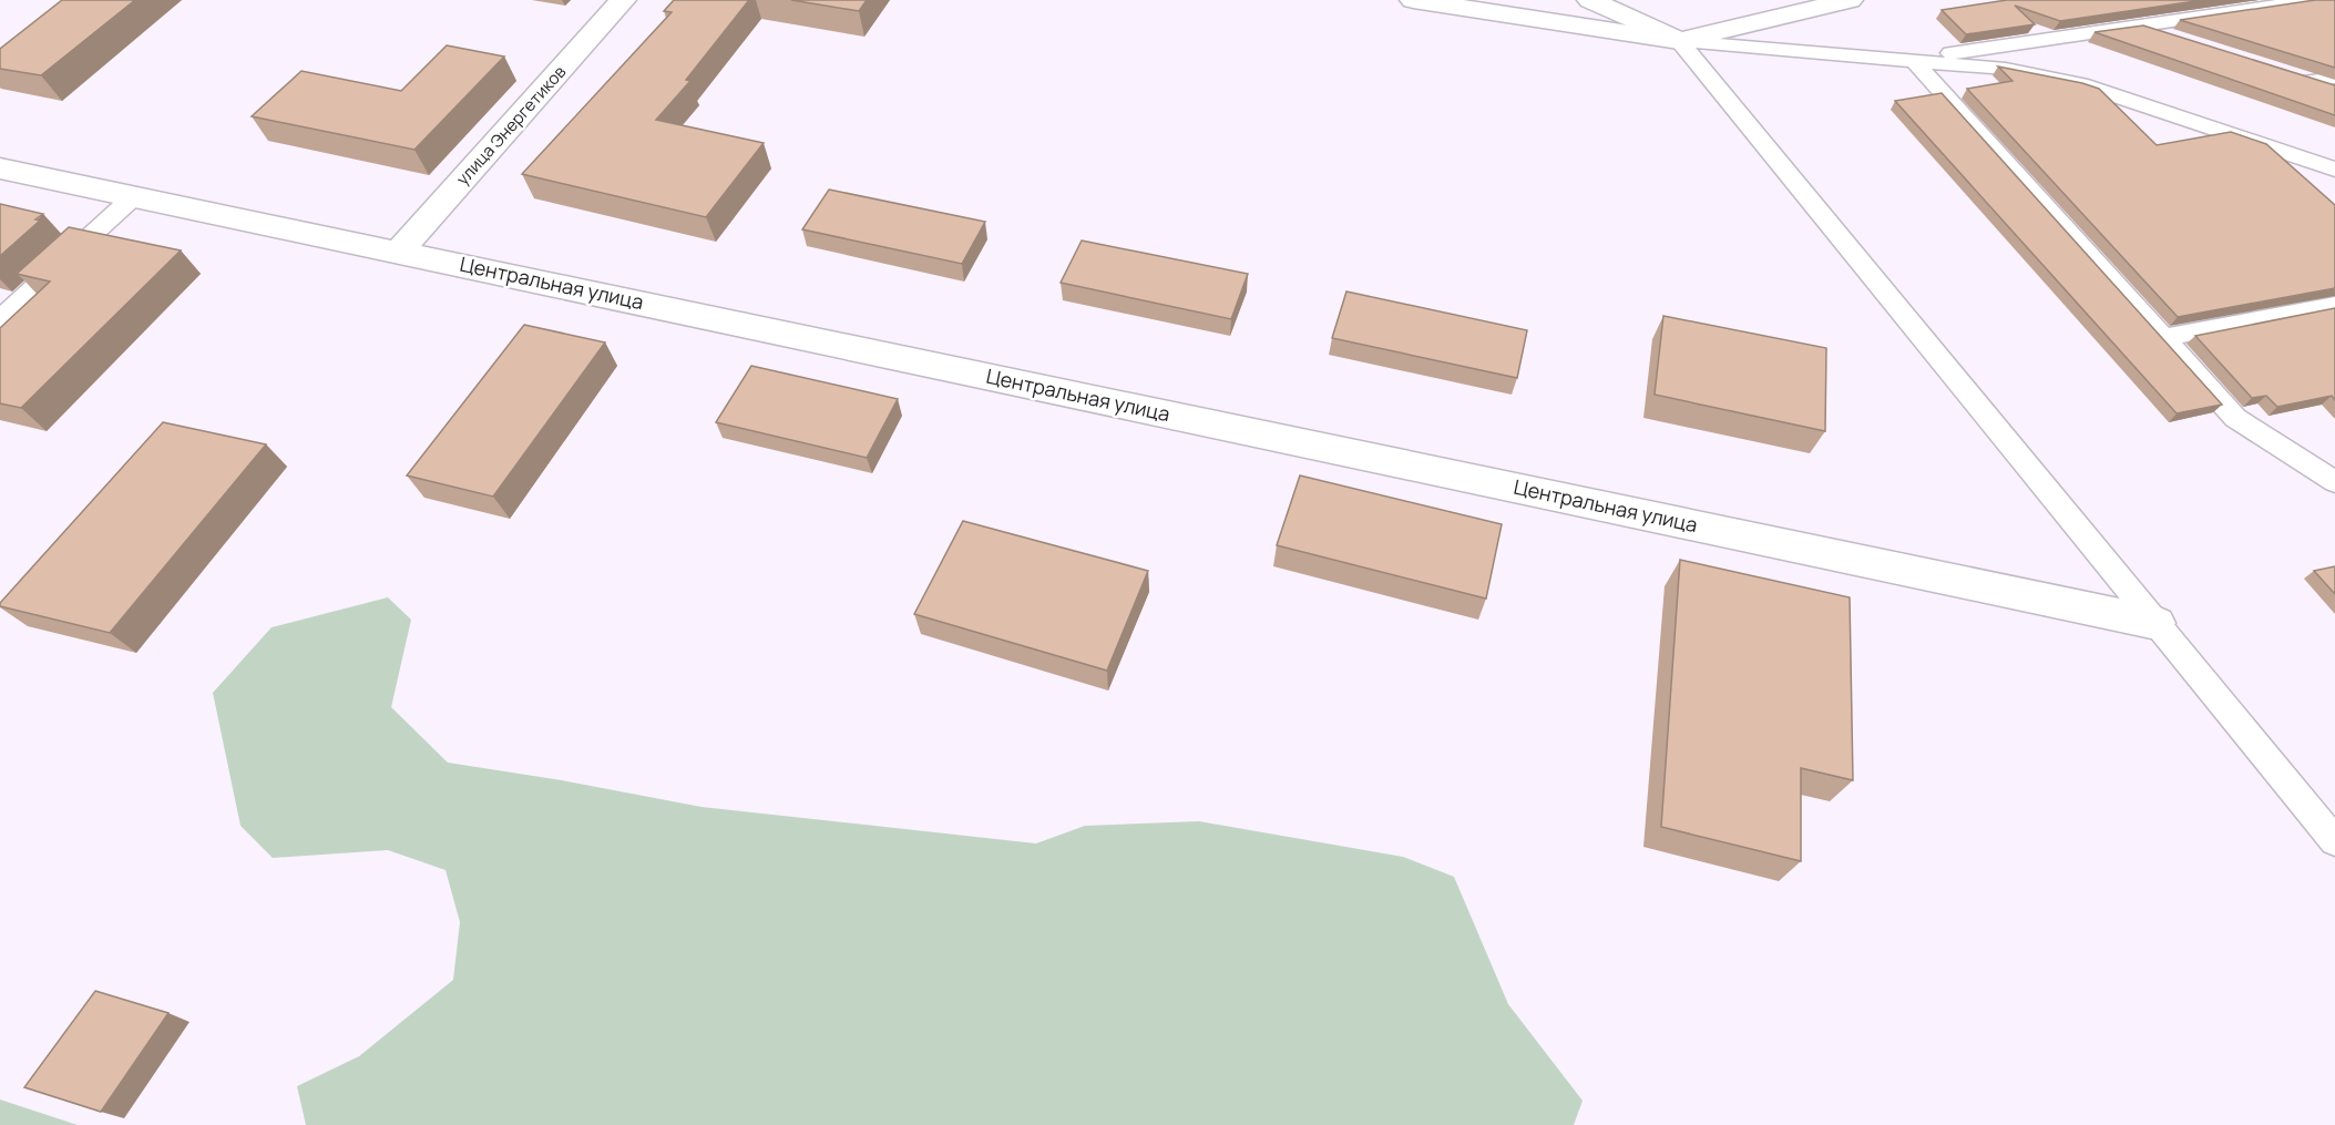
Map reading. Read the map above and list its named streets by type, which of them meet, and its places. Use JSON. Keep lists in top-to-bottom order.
{
  "streets": {
    "street": ["улица Энергетиков", "Центральная улица"]
  },
  "crossings": [
    ["улица Энергетиков", "Центральная улица"]
  ]
}
